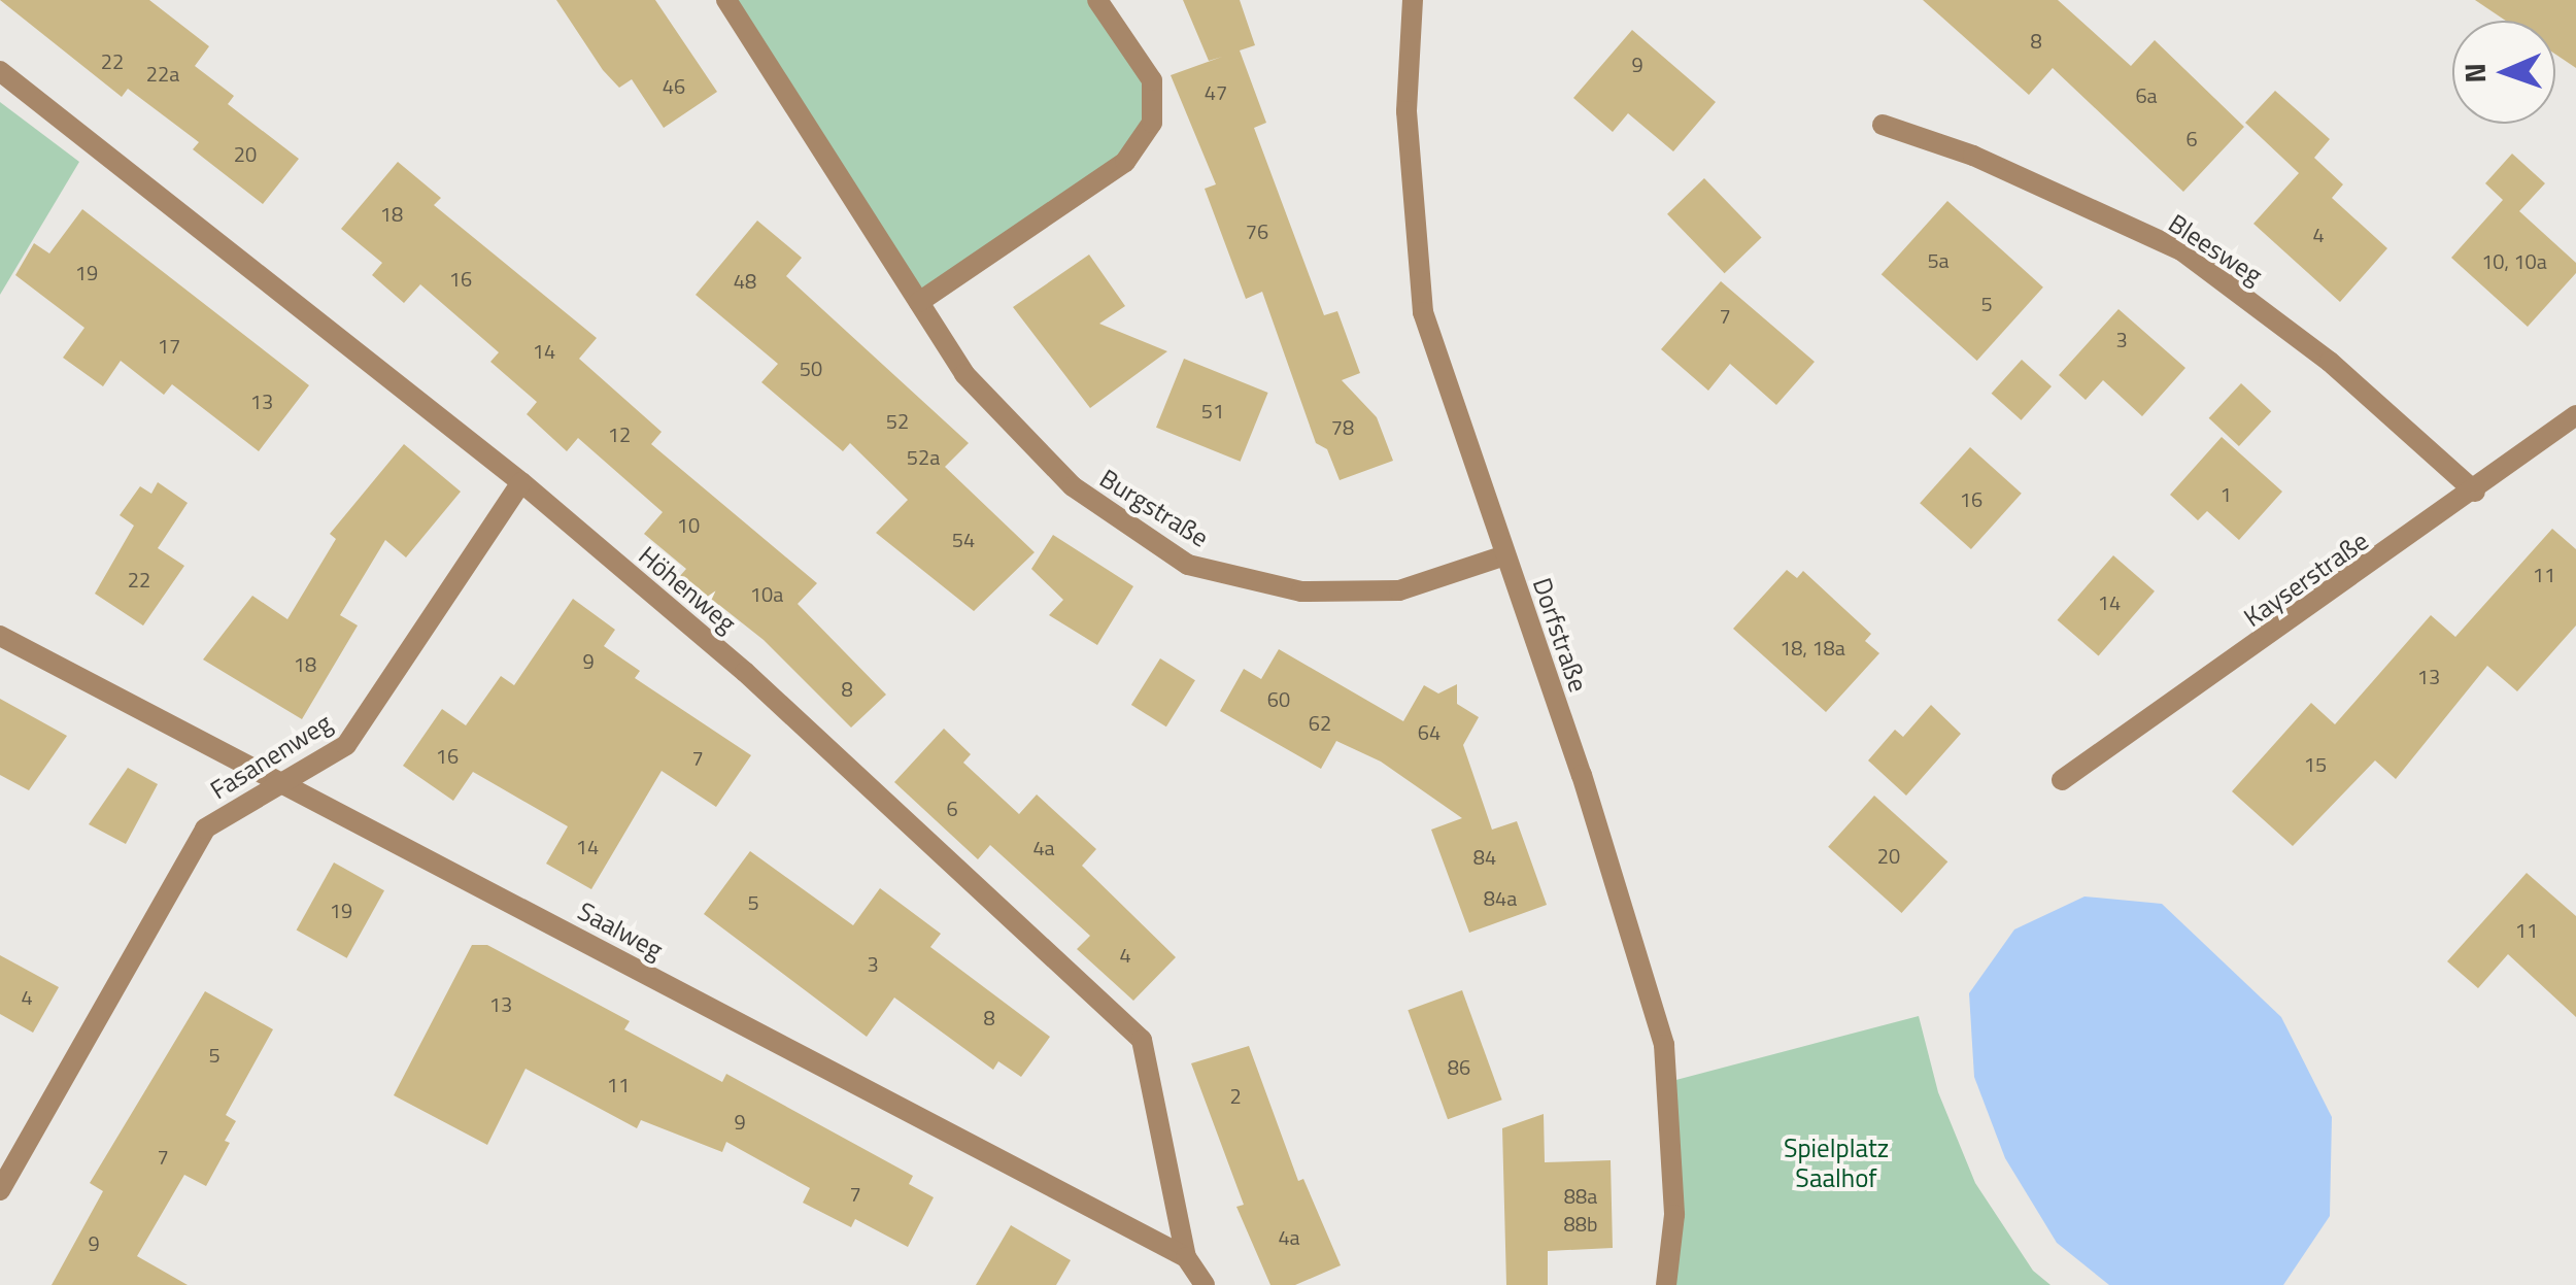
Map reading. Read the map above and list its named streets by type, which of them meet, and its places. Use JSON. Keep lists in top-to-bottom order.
{
  "streets": {
    "street": [
      "Bleesweg",
      "Burgstraße",
      "Kayserstraße",
      "Höhenweg",
      "Dorfstraße",
      "Fasanenweg",
      "Saalweg"
    ]
  },
  "crossings": [
    ["Bleesweg", "Kayserstraße"],
    ["Burgstraße", "Dorfstraße"],
    ["Höhenweg", "Fasanenweg"],
    ["Höhenweg", "Saalweg"],
    ["Fasanenweg", "Saalweg"]
  ],
  "parks": ["Spielplatz Saalhof"],
  "house_numbers": [
    "8",
    "22",
    "9",
    "22a",
    "46",
    "47",
    "6a",
    "6",
    "20",
    "18",
    "76",
    "4",
    "5a",
    "10, 10a",
    "19",
    "16",
    "48",
    "5",
    "7",
    "3",
    "17",
    "14",
    "50",
    "13",
    "51",
    "52",
    "78",
    "12",
    "52a",
    "1",
    "16",
    "10",
    "54",
    "11",
    "22",
    "10a",
    "14",
    "18, 18a",
    "9",
    "18",
    "13",
    "8",
    "60",
    "62",
    "64",
    "16",
    "7",
    "15",
    "6",
    "14",
    "4a",
    "20",
    "84",
    "84a",
    "5",
    "19",
    "11",
    "4",
    "3",
    "4",
    "13",
    "8",
    "5",
    "86",
    "11",
    "2",
    "9",
    "7",
    "7",
    "88a",
    "88b",
    "4a",
    "9"
  ],
  "north": "left"
}
